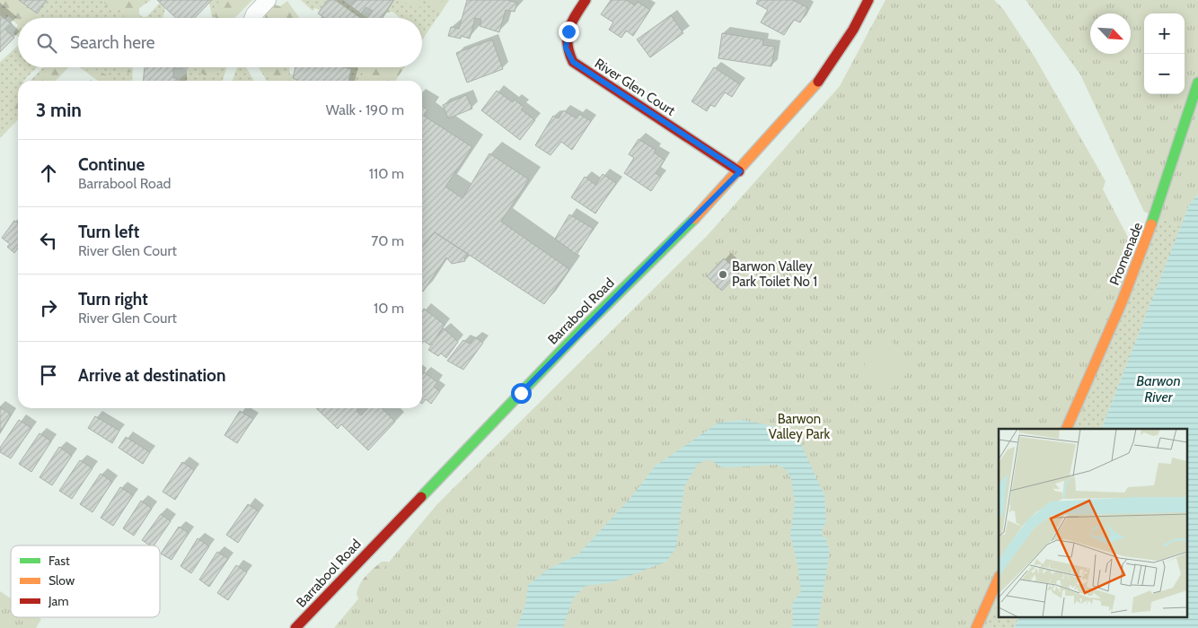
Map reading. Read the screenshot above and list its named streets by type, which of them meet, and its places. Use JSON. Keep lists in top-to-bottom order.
{
  "streets": {
    "street": ["River Glen Court", "Promenade", "Barrabool Road"]
  },
  "crossings": [
    ["River Glen Court", "Barrabool Road"]
  ],
  "water": ["Barwon River"],
  "parks": ["Barwon Valley Park"],
  "places": ["Barwon Valley Park Toilet No 1"],
  "legend": ["Fast", "Slow", "Jam"],
  "north": "bottom right",
  "page": {
    "map_buttons": ["+", "−"],
    "search": "Search here",
    "heading": ["3 min", "Walk · 190 m"],
    "list": [
      ["Continue", "Barrabool Road", "110 m"],
      ["Turn left", "River Glen Court", "70 m"],
      ["Turn right", "River Glen Court", "10 m"],
      "Arrive at destination"
    ]
  }
}
